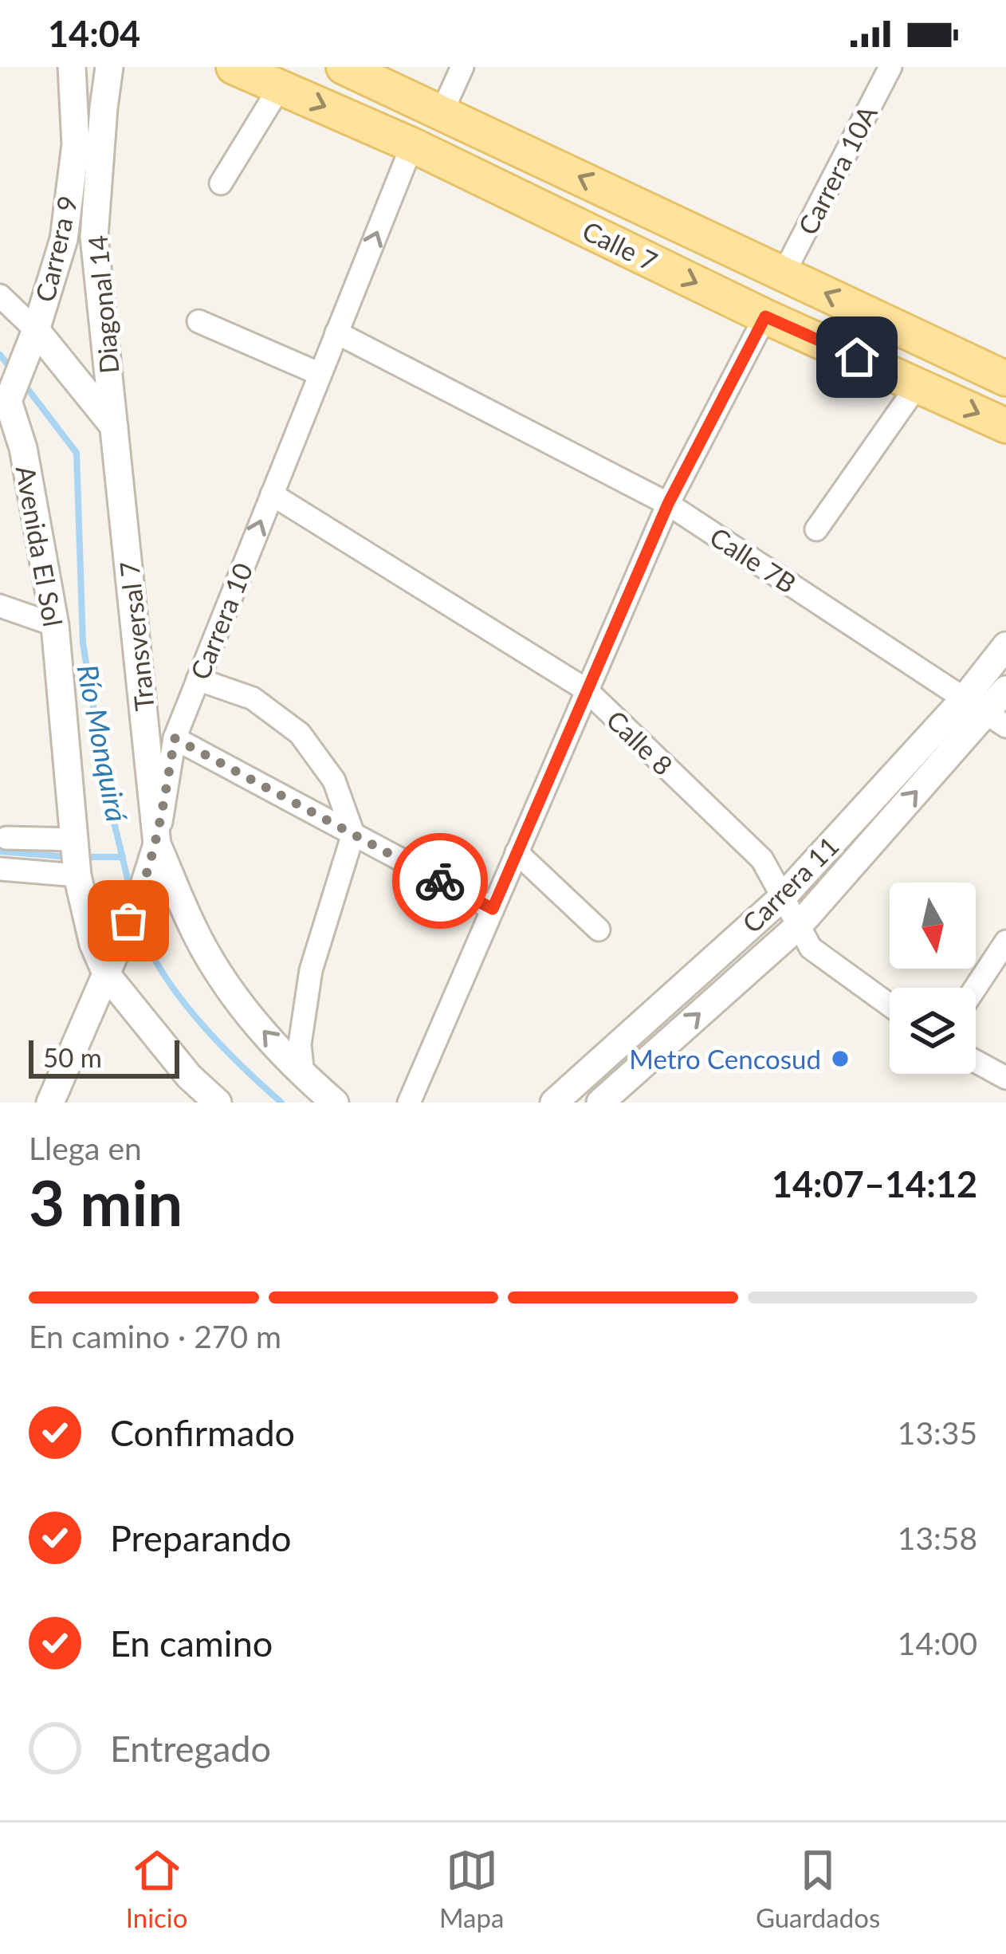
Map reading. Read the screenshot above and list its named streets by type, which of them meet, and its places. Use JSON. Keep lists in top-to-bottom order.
{
  "streets": {
    "main road": ["Calle 7"],
    "street": [
      "Carrera 10A",
      "Carrera 9",
      "Diagonal 14",
      "Avenida El Sol",
      "Calle 7B",
      "Carrera 10",
      "Transversal 7",
      "Calle 8",
      "Carrera 11"
    ]
  },
  "crossings": [
    ["Carrera 10A", "Calle 7"],
    ["Calle 7", "Carrera 10"],
    ["Carrera 9", "Avenida El Sol"],
    ["Diagonal 14", "Transversal 7"],
    ["Avenida El Sol", "Carrera 10"],
    ["Calle 7B", "Carrera 10"],
    ["Calle 7B", "Carrera 11"],
    ["Carrera 10", "Transversal 7"],
    ["Carrera 10", "Calle 8"],
    ["Calle 8", "Carrera 11"]
  ],
  "one_way": ["Carrera 10"],
  "water": ["Río Monquirá"],
  "places": ["Metro Cencosud"],
  "scale_bar": "50 m",
  "north": "bottom",
  "page": {
    "status": "14:04",
    "scale": "50 m",
    "heading": ["3 min", "Llega en", "14:07–14:12"],
    "bar": "En camino · 270 m",
    "list": [
      ["Confirmado", "13:35"],
      ["Preparando", "13:58"],
      ["En camino", "14:00"],
      "Entregado"
    ],
    "tabs": ["Inicio", "Mapa", "Guardados"]
  }
}
